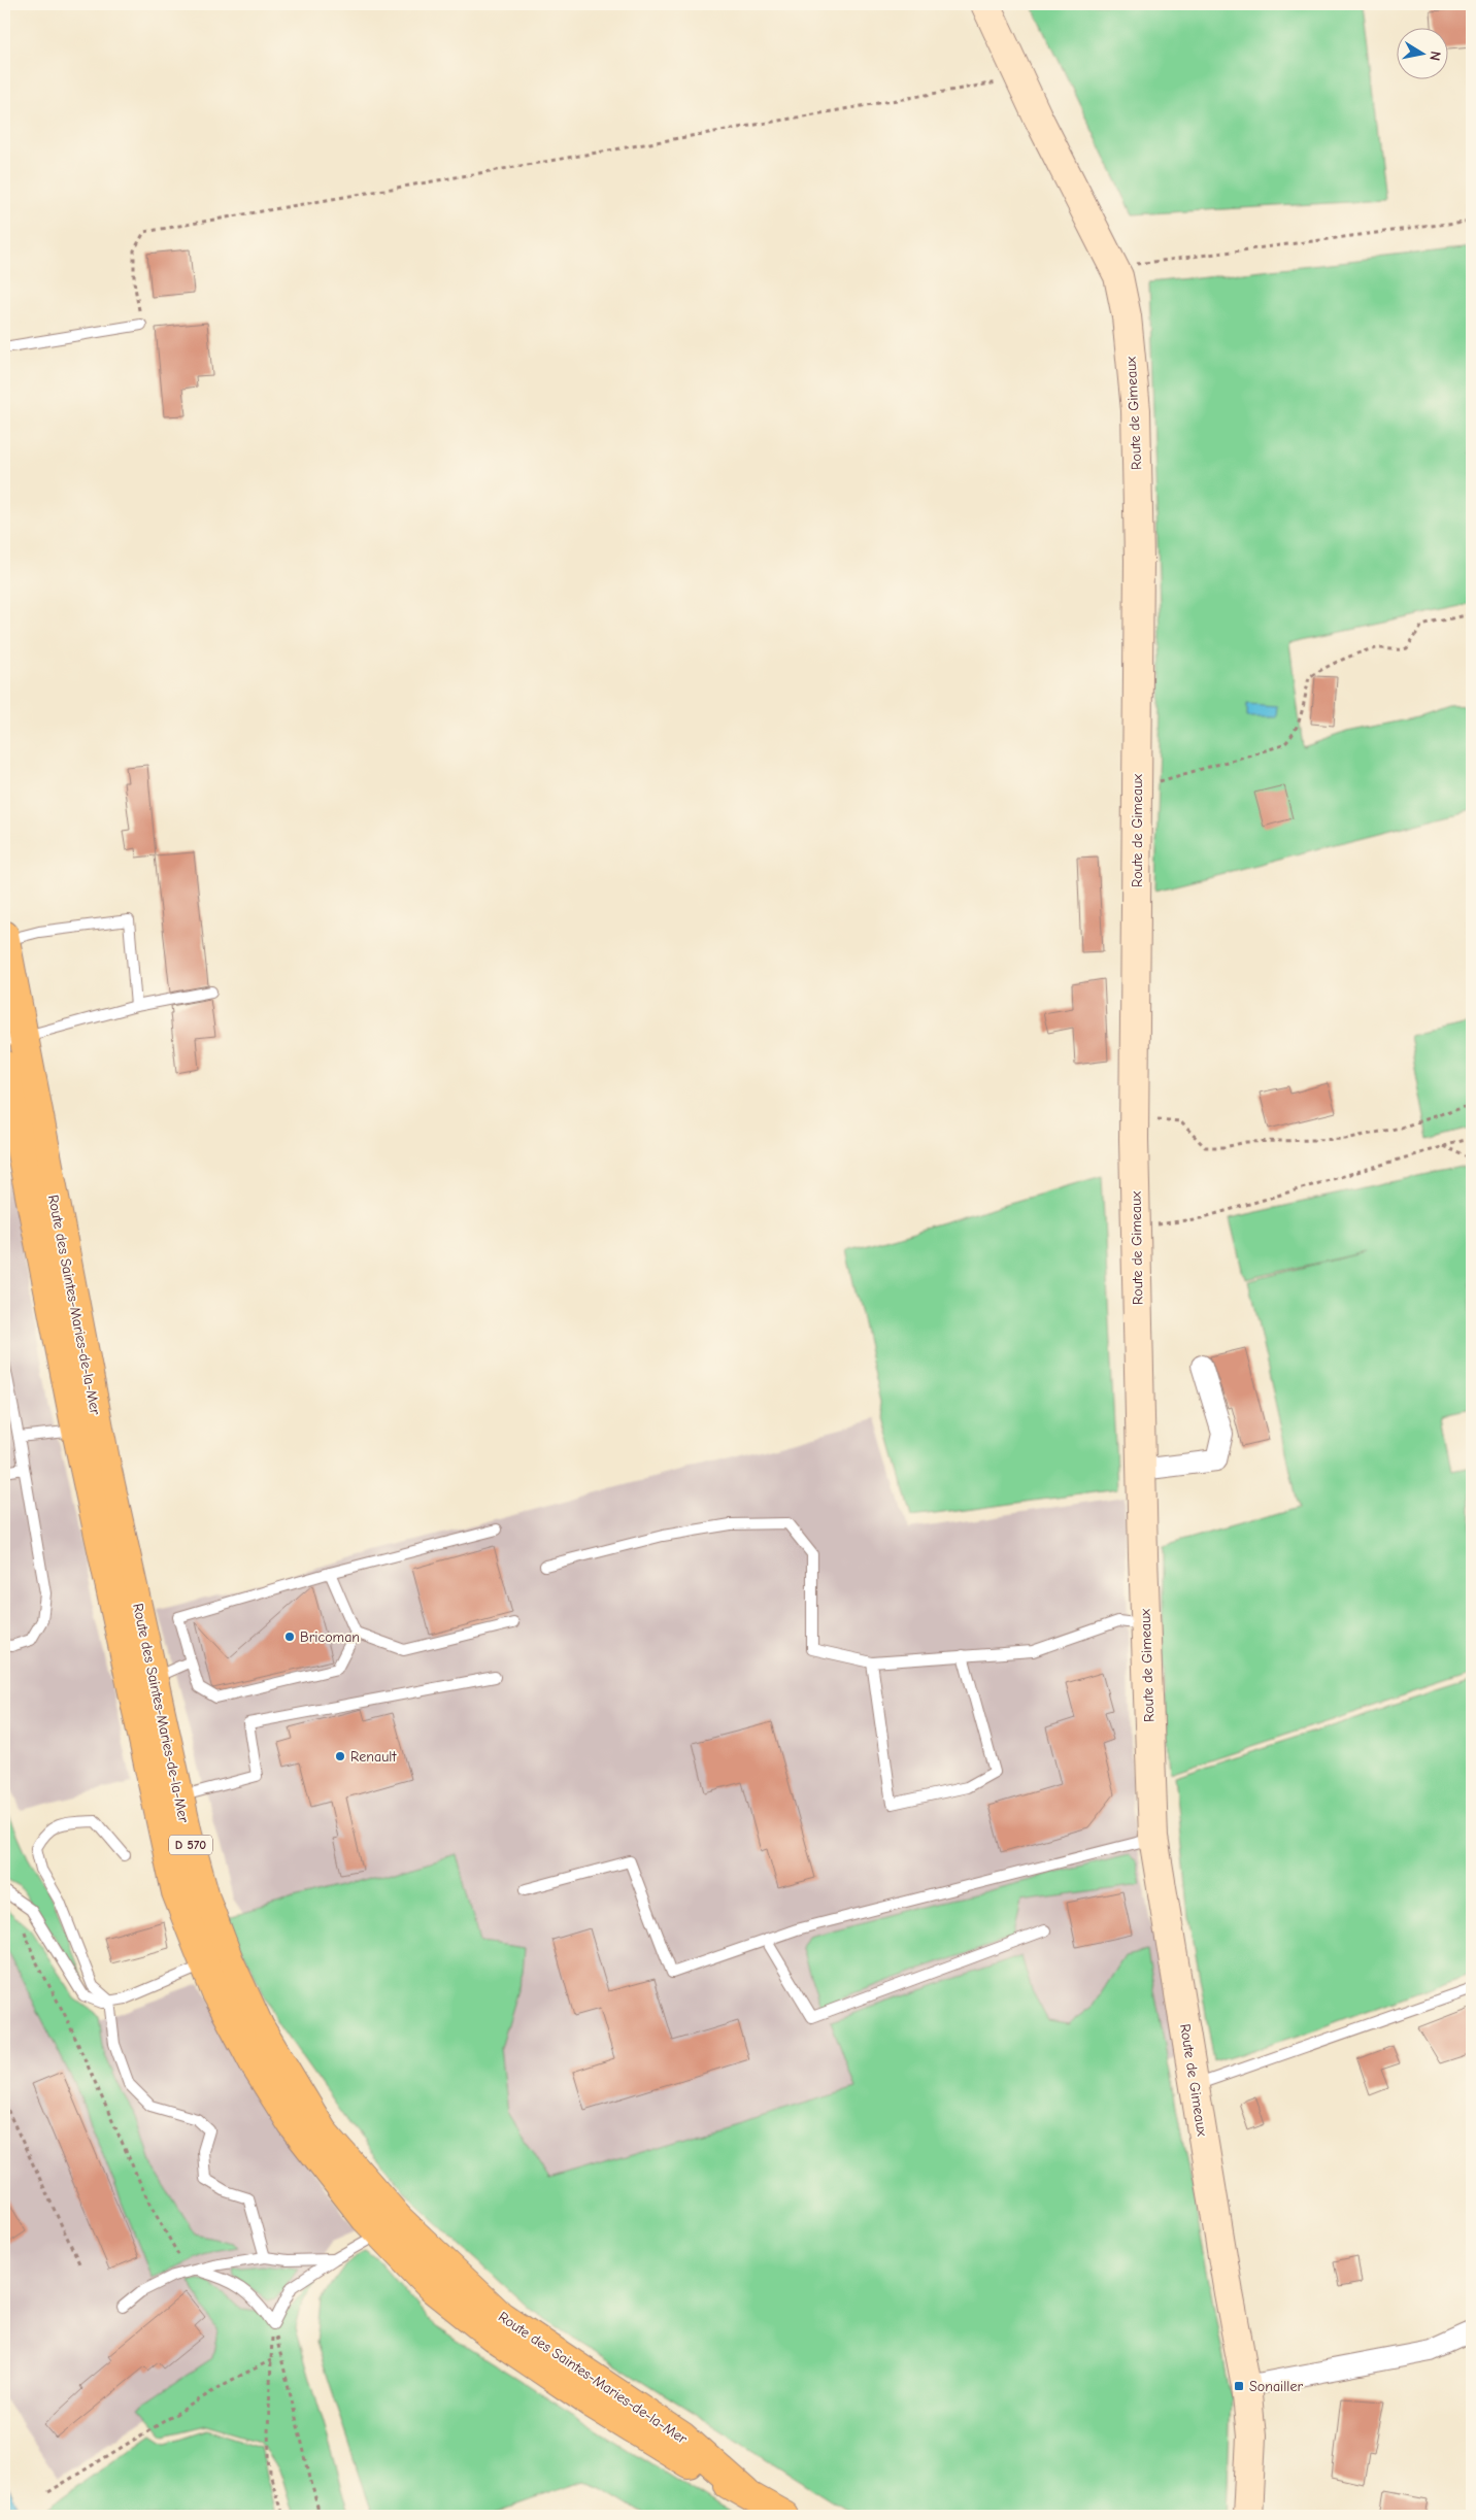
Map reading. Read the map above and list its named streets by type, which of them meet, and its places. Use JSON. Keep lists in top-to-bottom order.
{
  "streets": {
    "main road": ["Route des Saintes-Maries-de-la-Mer", "D 570"],
    "street": ["Route de Gimeaux"]
  },
  "places": {
    "other": ["Bricoman", "Renault"],
    "transit": ["Sonailler"]
  },
  "north": "right"
}
